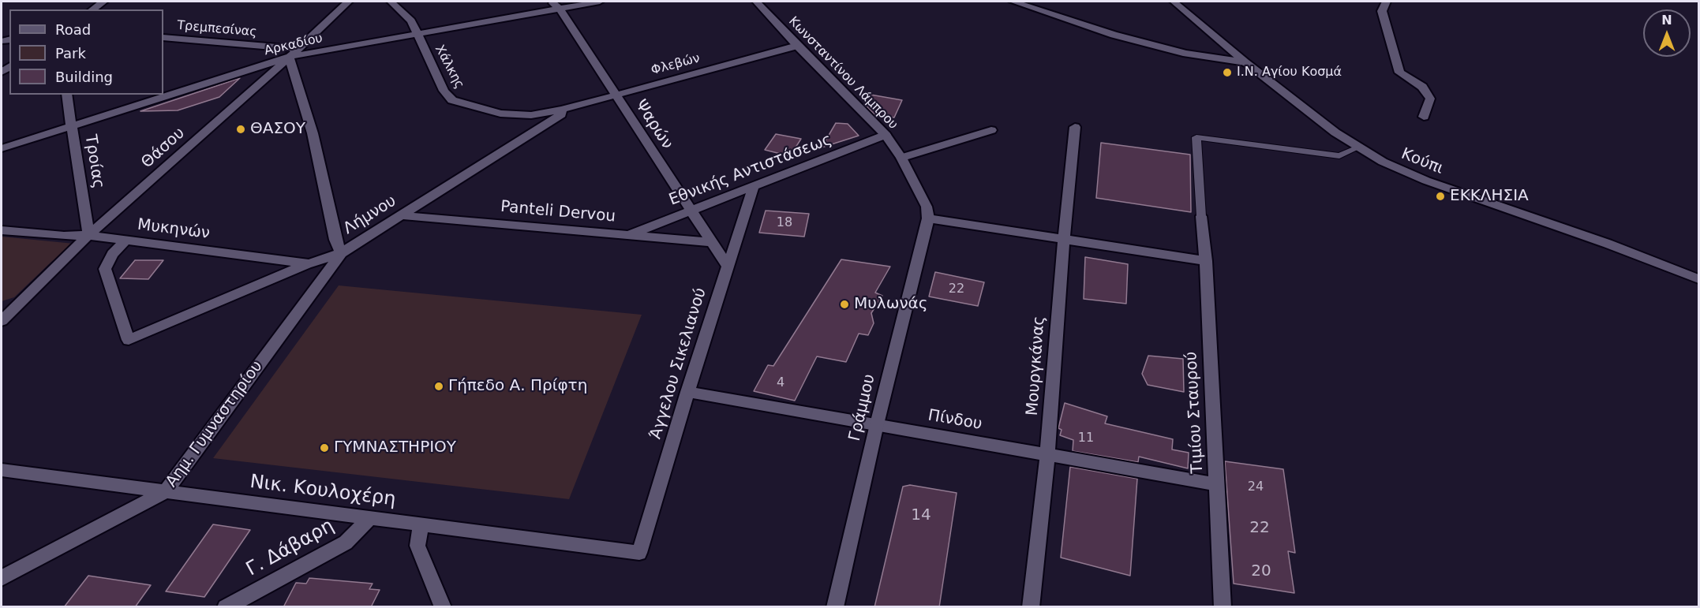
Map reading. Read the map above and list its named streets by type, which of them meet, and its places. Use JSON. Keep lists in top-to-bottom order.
{
  "streets": {
    "street": [
      "Τρεμπεσίνας",
      "Αρκαδίου",
      "Φλεβών",
      "Χάλκης",
      "Κωνσταντίνου Λάμπρου",
      "Ψαρών",
      "Θάσου",
      "Τροίας",
      "Κούπι",
      "Εθνικής Αντιστάσεως",
      "Panteli Dervou",
      "Λήμνου",
      "Μυκηνών",
      "Άγγελου Σικελιανού",
      "Μουργκάνας",
      "Γράμμου",
      "Τιμίου Σταυρού",
      "Πίνδου",
      "Αημ. Γυμναστηρίου",
      "Νικ. Κουλοχέρη",
      "Γ. Δάβαρη"
    ]
  },
  "crossings": [
    ["Τρεμπεσίνας", "Θάσου"],
    ["Αρκαδίου", "Χάλκης"],
    ["Αρκαδίου", "Ψαρών"],
    ["Αρκαδίου", "Θάσου"],
    ["Αρκαδίου", "Τροίας"],
    ["Αρκαδίου", "Λήμνου"],
    ["Φλεβών", "Χάλκης"],
    ["Φλεβών", "Κωνσταντίνου Λάμπρου"],
    ["Φλεβών", "Ψαρών"],
    ["Φλεβών", "Λήμνου"],
    ["Χάλκης", "Λήμνου"],
    ["Κωνσταντίνου Λάμπρου", "Εθνικής Αντιστάσεως"],
    ["Κωνσταντίνου Λάμπρου", "Γράμμου"],
    ["Ψαρών", "Εθνικής Αντιστάσεως"],
    ["Ψαρών", "Panteli Dervou"],
    ["Ψαρών", "Άγγελου Σικελιανού"],
    ["Θάσου", "Τροίας"],
    ["Θάσου", "Λήμνου"],
    ["Θάσου", "Μυκηνών"],
    ["Τροίας", "Μυκηνών"],
    ["Εθνικής Αντιστάσεως", "Panteli Dervou"],
    ["Εθνικής Αντιστάσεως", "Άγγελου Σικελιανού"],
    ["Panteli Dervou", "Λήμνου"],
    ["Λήμνου", "Μυκηνών"],
    ["Λήμνου", "Αημ. Γυμναστηρίου"],
    ["Μυκηνών", "Αημ. Γυμναστηρίου"],
    ["Άγγελου Σικελιανού", "Πίνδου"],
    ["Άγγελου Σικελιανού", "Νικ. Κουλοχέρη"],
    ["Μουργκάνας", "Πίνδου"],
    ["Γράμμου", "Πίνδου"],
    ["Τιμίου Σταυρού", "Πίνδου"],
    ["Αημ. Γυμναστηρίου", "Νικ. Κουλοχέρη"],
    ["Νικ. Κουλοχέρη", "Γ. Δάβαρη"]
  ],
  "places": [
    "Ι.Ν. Αγίου Κοσμά",
    "ΘΑΣΟΥ",
    "ΕΚΚΛΗΣΙΑ",
    "Μυλωνάς",
    "Γήπεδο Α. Πρίφτη",
    "ΓΥΜΝΑΣΤΗΡΙΟΥ"
  ],
  "house_numbers": [
    "18",
    "22",
    "4",
    "11",
    "24",
    "14",
    "22",
    "20"
  ],
  "legend": ["Road", "Park", "Building"],
  "north": "top"
}
